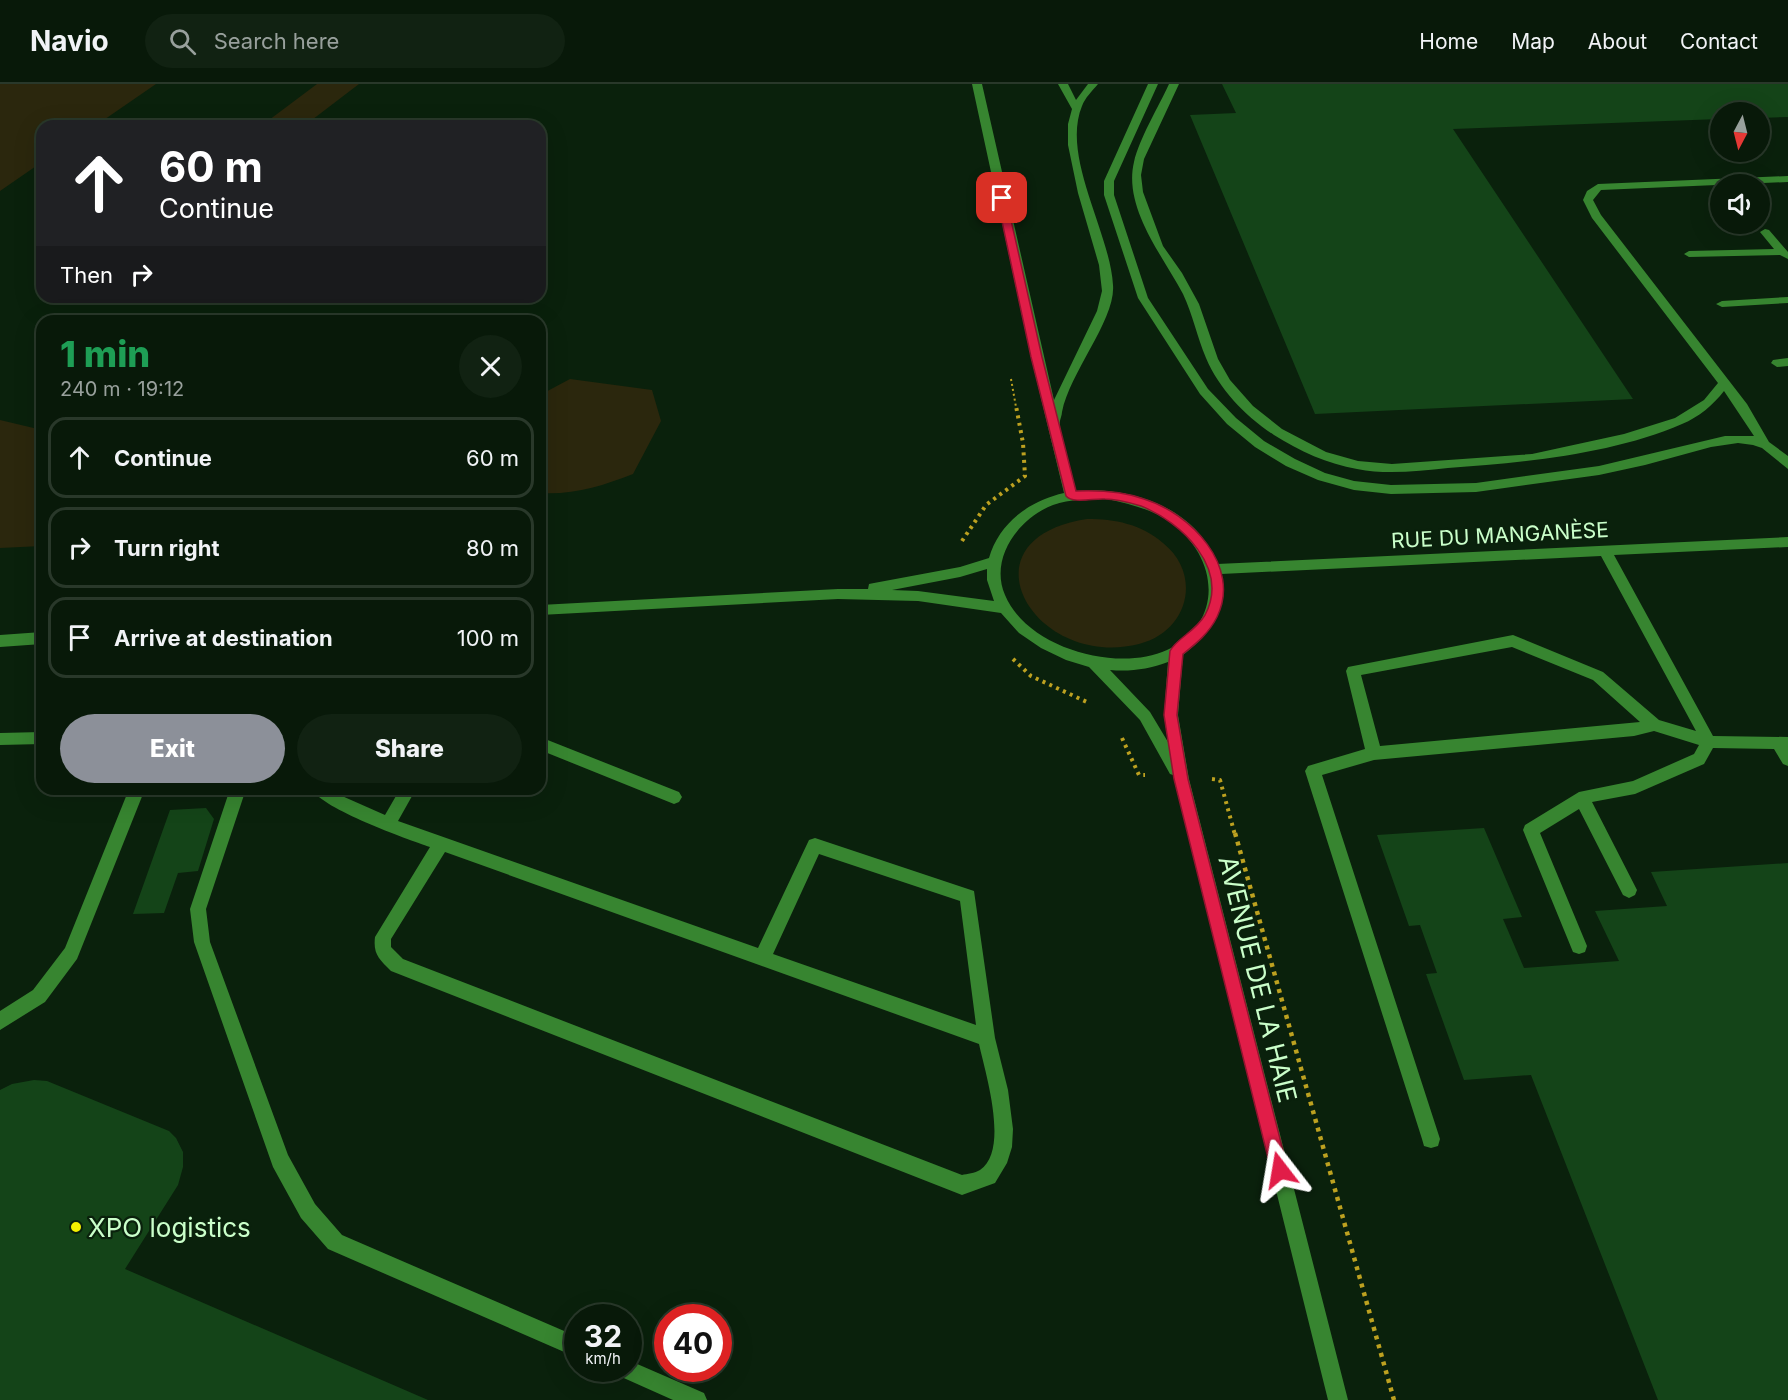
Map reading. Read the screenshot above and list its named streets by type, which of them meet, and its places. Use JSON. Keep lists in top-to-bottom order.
{
  "streets": {
    "street": ["RUE DU MANGANÈSE", "AVENUE DE LA HAIE"]
  },
  "places": ["XPO logistics"],
  "north": "bottom",
  "page": {
    "header": "Navio",
    "search": "Search here",
    "nav": [
      "Home",
      "Map",
      "About",
      "Contact"
    ],
    "turn": ["60 m", "Continue"],
    "then": "Then",
    "heading": ["1 min", "240 m · 19:12"],
    "list": [
      {
        "name": "Continue",
        "value": "60 m"
      },
      {
        "name": "Turn right",
        "value": "80 m"
      },
      {
        "name": "Arrive at destination",
        "value": "100 m"
      }
    ],
    "buttons": ["Exit", "Share"],
    "speed": "32 km/h",
    "limit": "40"
  }
}
